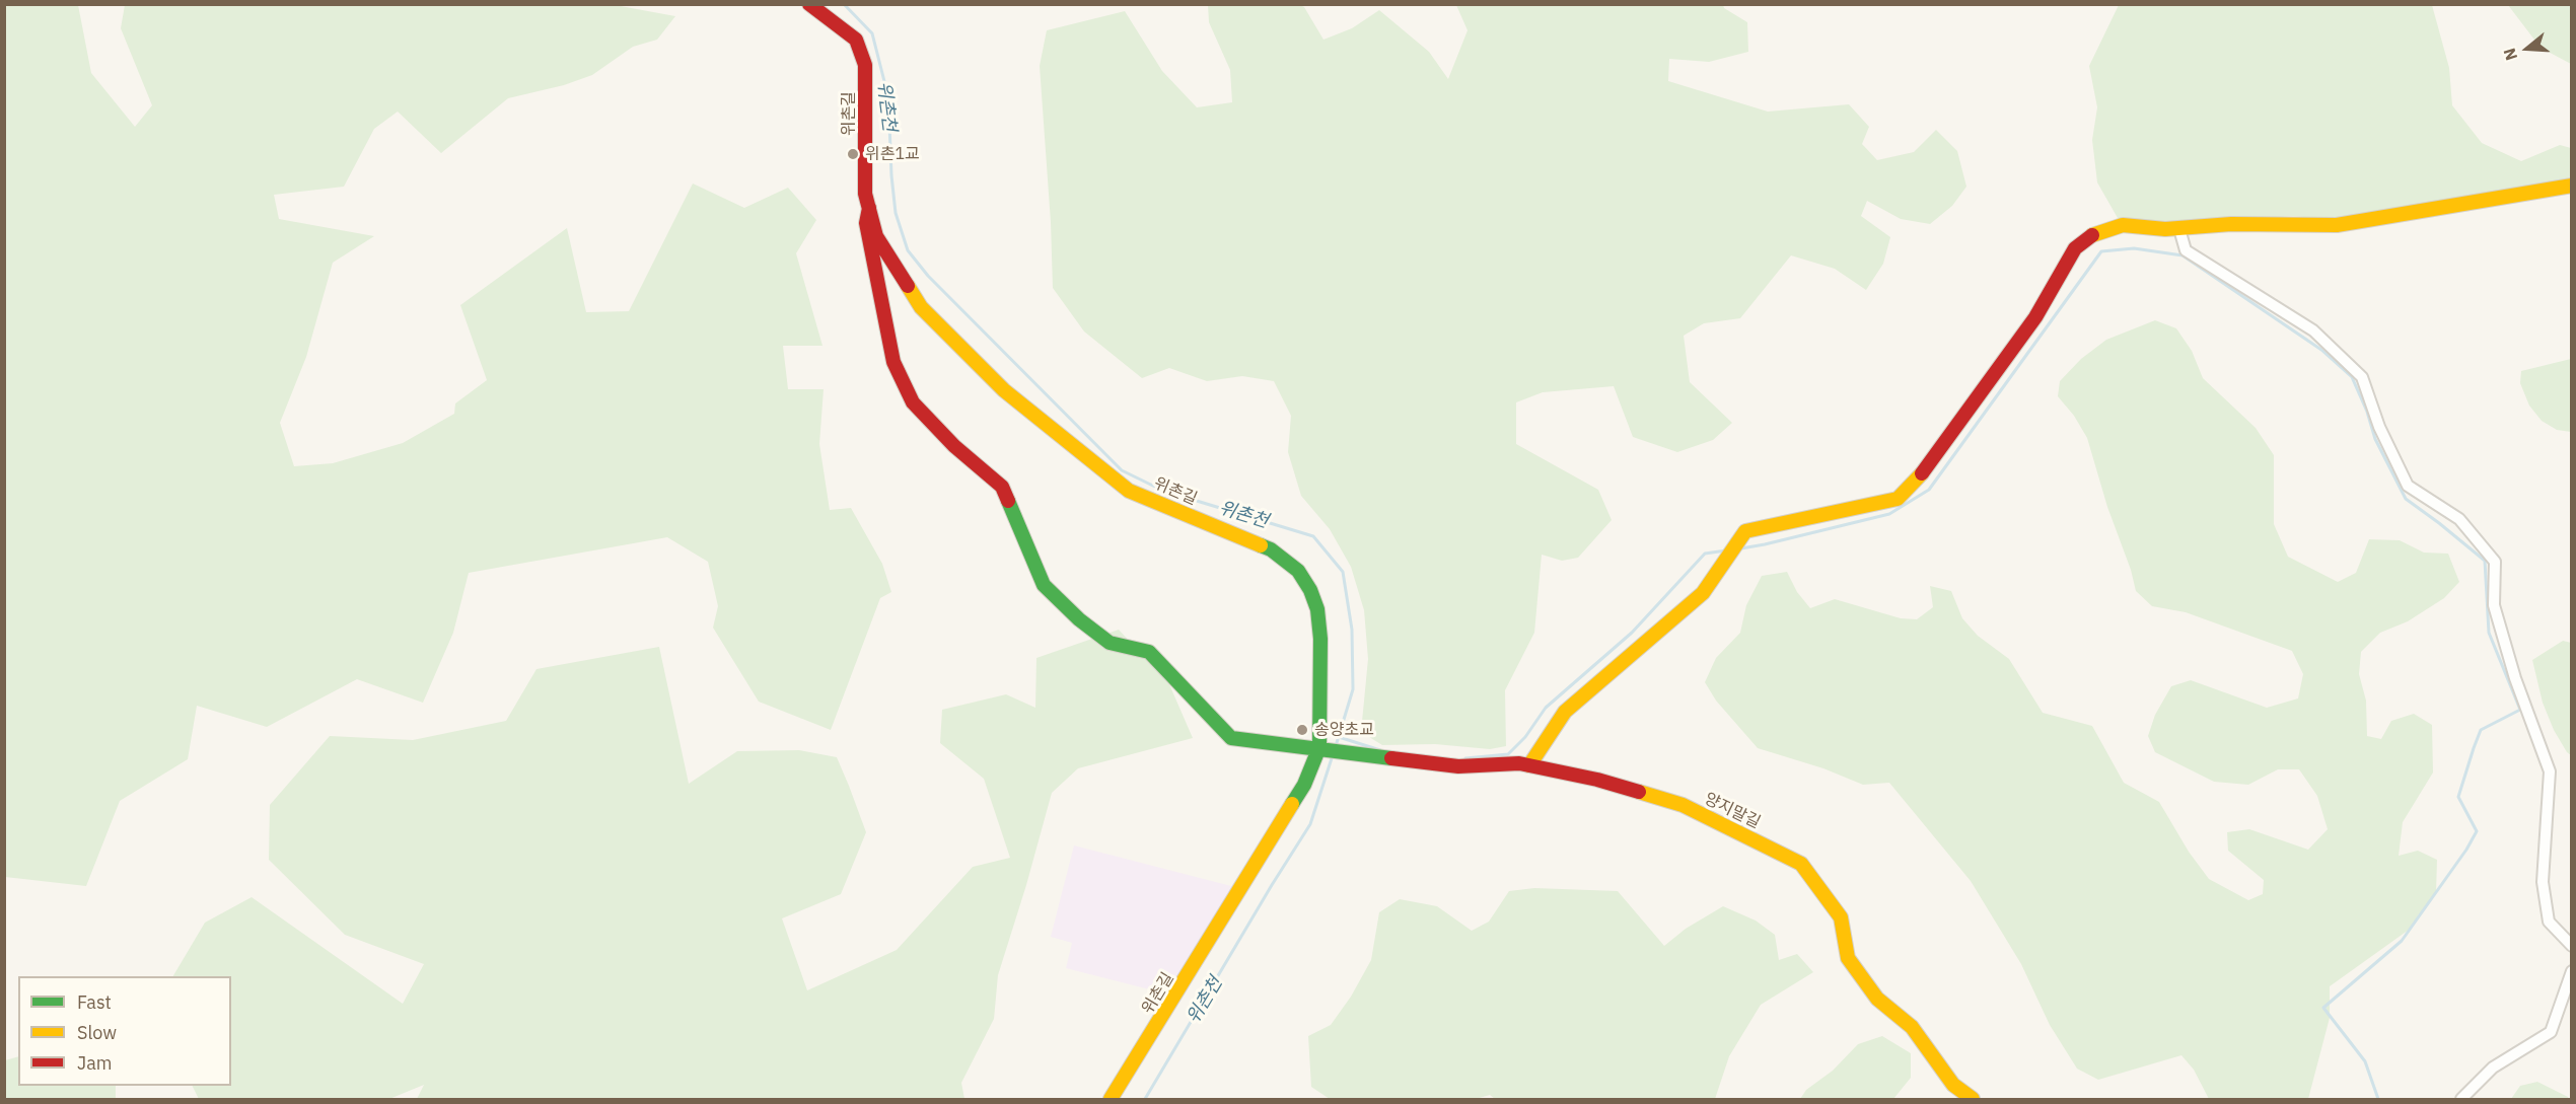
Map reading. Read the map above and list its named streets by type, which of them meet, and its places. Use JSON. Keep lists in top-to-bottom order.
{
  "streets": {
    "street": ["위촌길", "양지말길"]
  },
  "crossings": [
    ["위촌길", "양지말길"]
  ],
  "water": ["위촌천"],
  "places": ["위촌1교", "송양초교"],
  "legend": ["Fast", "Slow", "Jam"],
  "north": "left"
}
